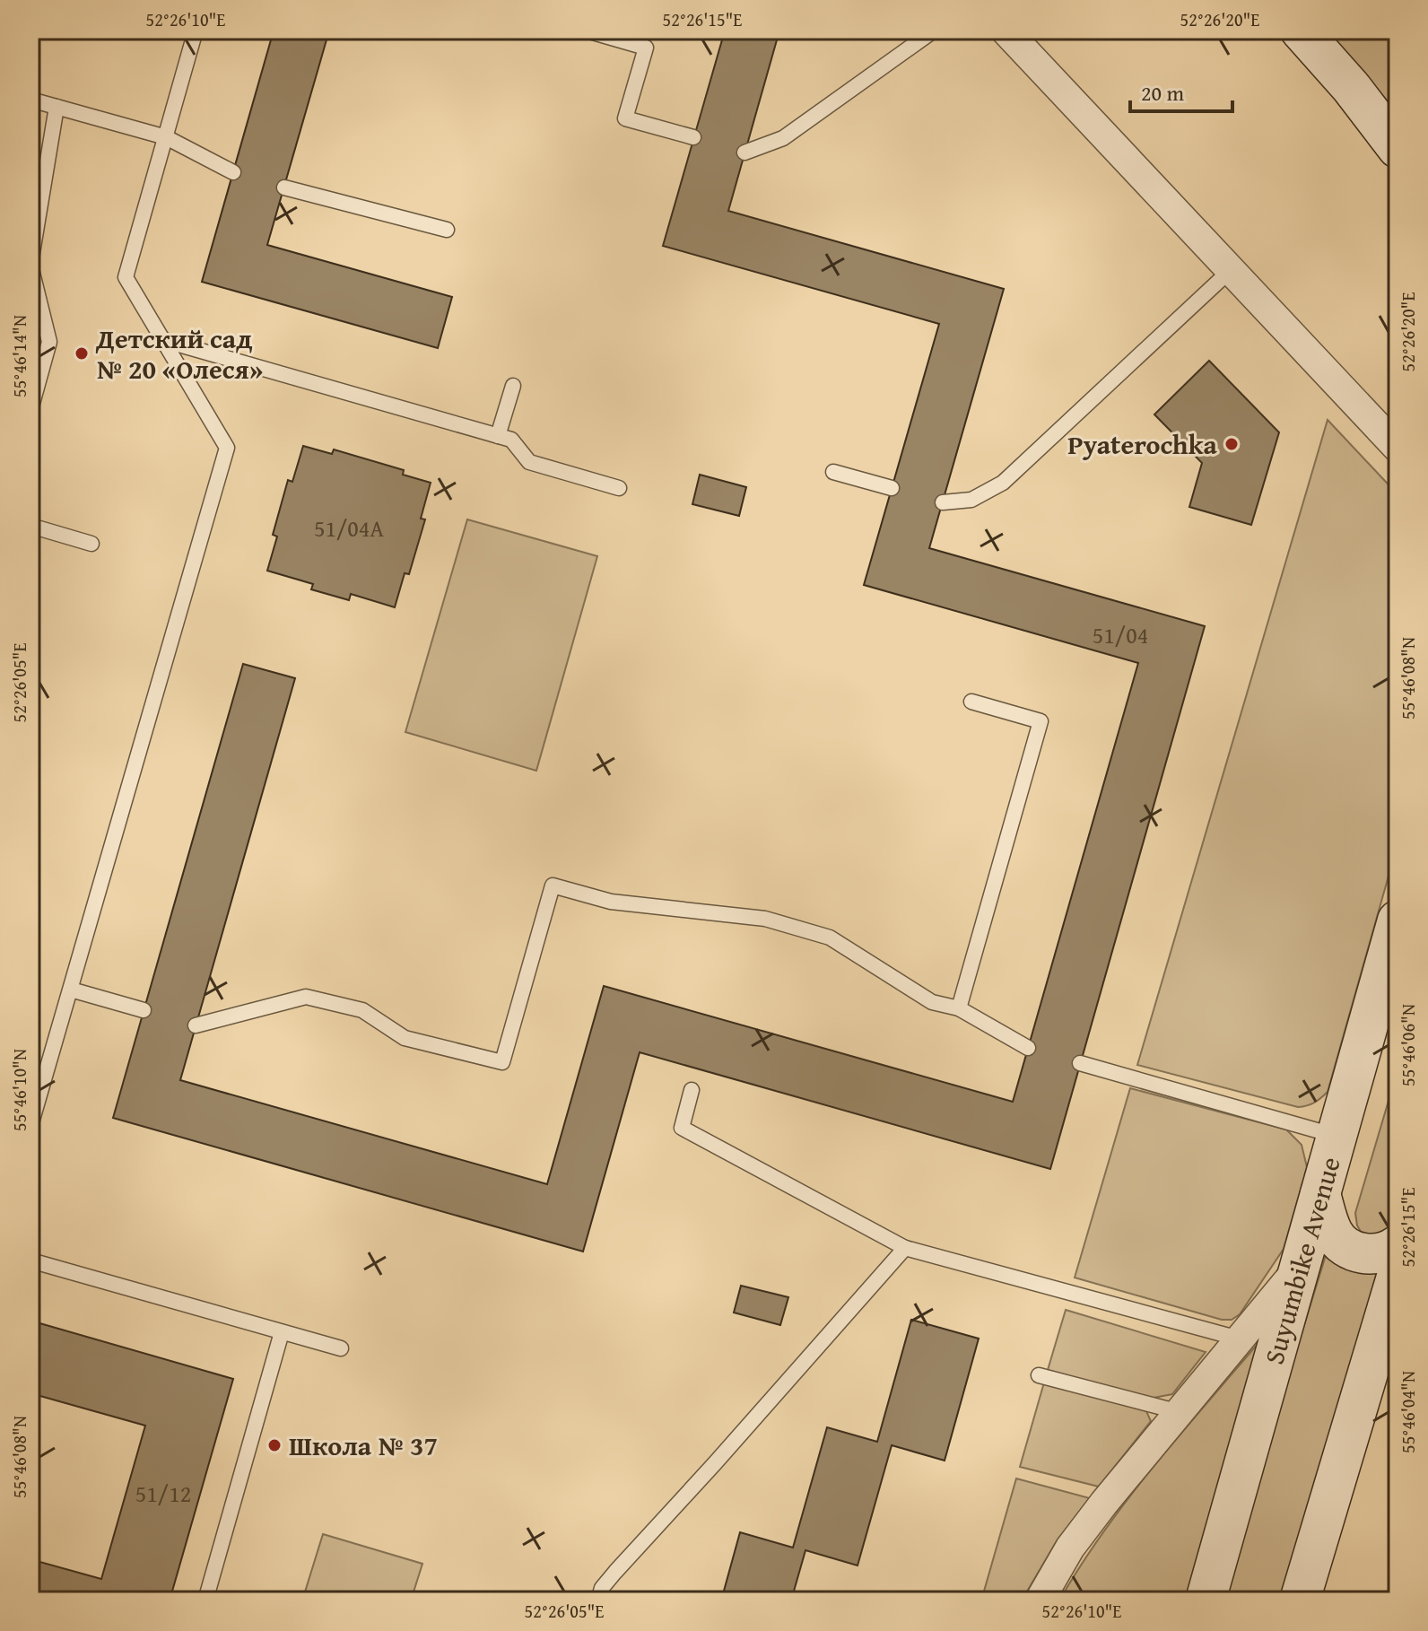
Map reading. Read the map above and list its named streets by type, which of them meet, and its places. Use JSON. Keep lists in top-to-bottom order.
{
  "streets": {
    "main road": ["Suyumbike Avenue"]
  },
  "places": ["Детский сад № 20 «Олеся»", "Pyaterochka", "Школа № 37"],
  "house_numbers": ["51/04А", "51/04", "51/12"],
  "scale_bar": "20 m",
  "coordinates": [
    "52°26'10\"E",
    "52°26'15\"E",
    "52°26'20\"E",
    "55°46'14\"N",
    "55°46'08\"N",
    "52°26'05\"E",
    "55°46'06\"N",
    "55°46'10\"N",
    "55°46'04\"N"
  ]
}
